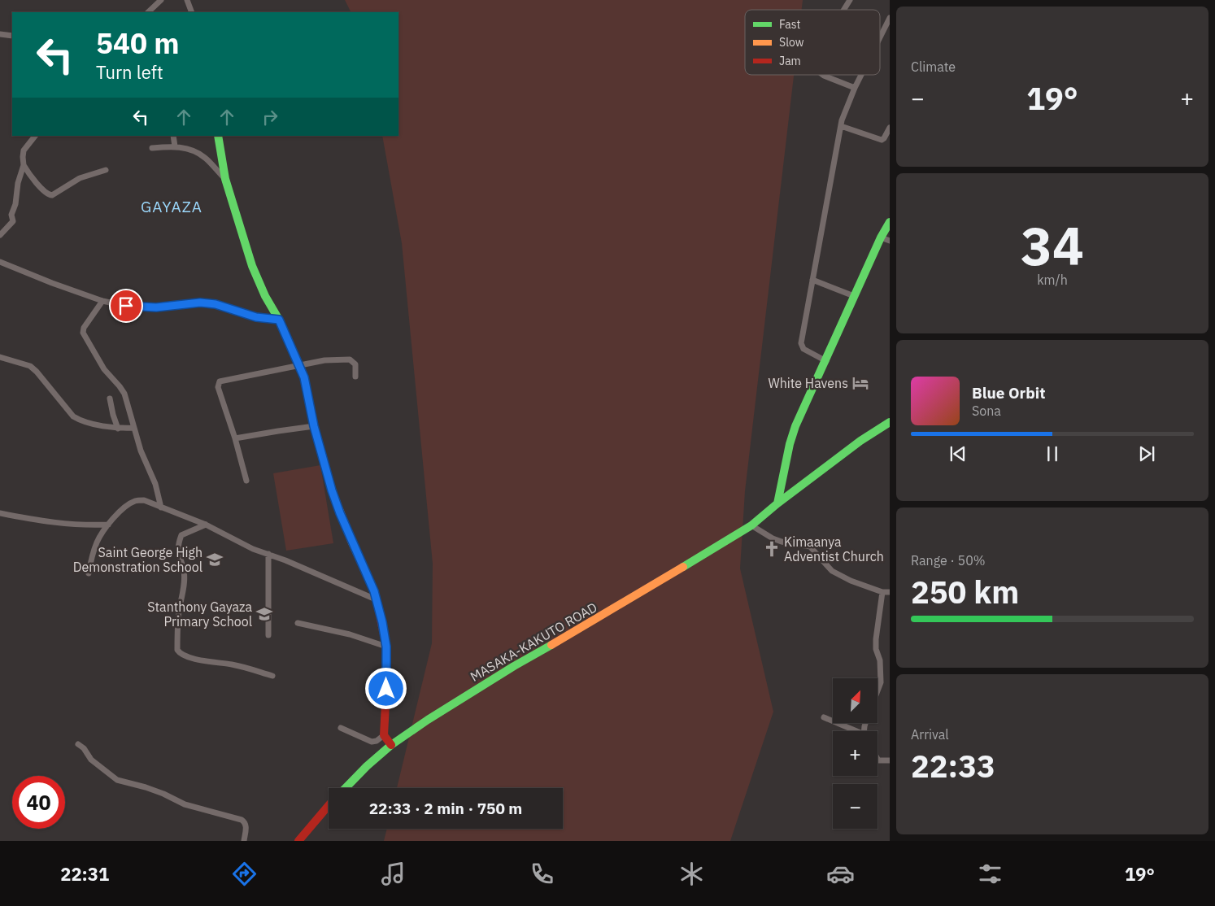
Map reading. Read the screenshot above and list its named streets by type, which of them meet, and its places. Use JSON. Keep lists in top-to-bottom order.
{
  "streets": {
    "main road": ["MASAKA-KAKUTO ROAD"]
  },
  "districts": ["GAYAZA"],
  "places": {
    "hotel": ["White Havens"],
    "church": ["Kimaanya Adventist Church"],
    "school or university": ["Saint George High Demonstration School", "Stanthony Gayaza Primary School"]
  },
  "legend": ["Fast", "Slow", "Jam"],
  "north": "top right",
  "page": {
    "tile": [
      "Climate",
      ["34", "km/h"],
      ["Range · 50%", "250 km"],
      ["Arrival", "22:33"]
    ],
    "turn": ["540 m", "Turn left"],
    "heat": ["−", "19°", "+"],
    "song": ["Blue Orbit", "Sona"],
    "map_buttons": ["+", "−"],
    "limit": "40",
    "trip": "22:33 · 2 min · 750 m",
    "tabs": ["22:31", "19°"]
  }
}
